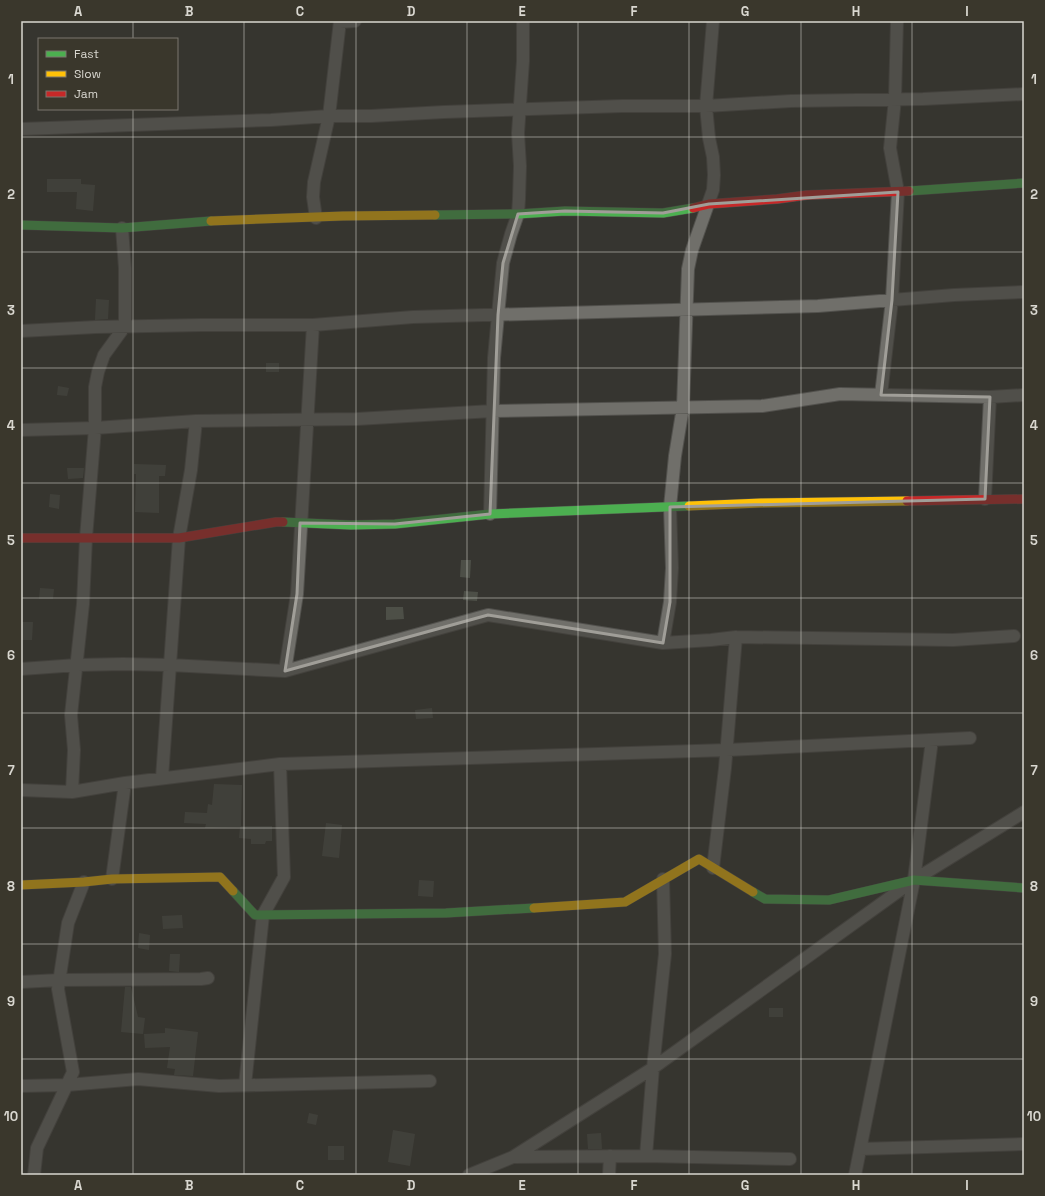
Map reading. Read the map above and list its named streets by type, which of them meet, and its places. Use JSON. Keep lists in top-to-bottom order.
{
  "legend": ["Fast", "Slow", "Jam"],
  "grid": {
    "columns": [
      "A",
      "B",
      "C",
      "D",
      "E",
      "F",
      "G",
      "H",
      "I"
    ],
    "rows": [
      "1",
      "2",
      "3",
      "4",
      "5",
      "6",
      "7",
      "8",
      "9",
      "10"
    ]
  }
}
